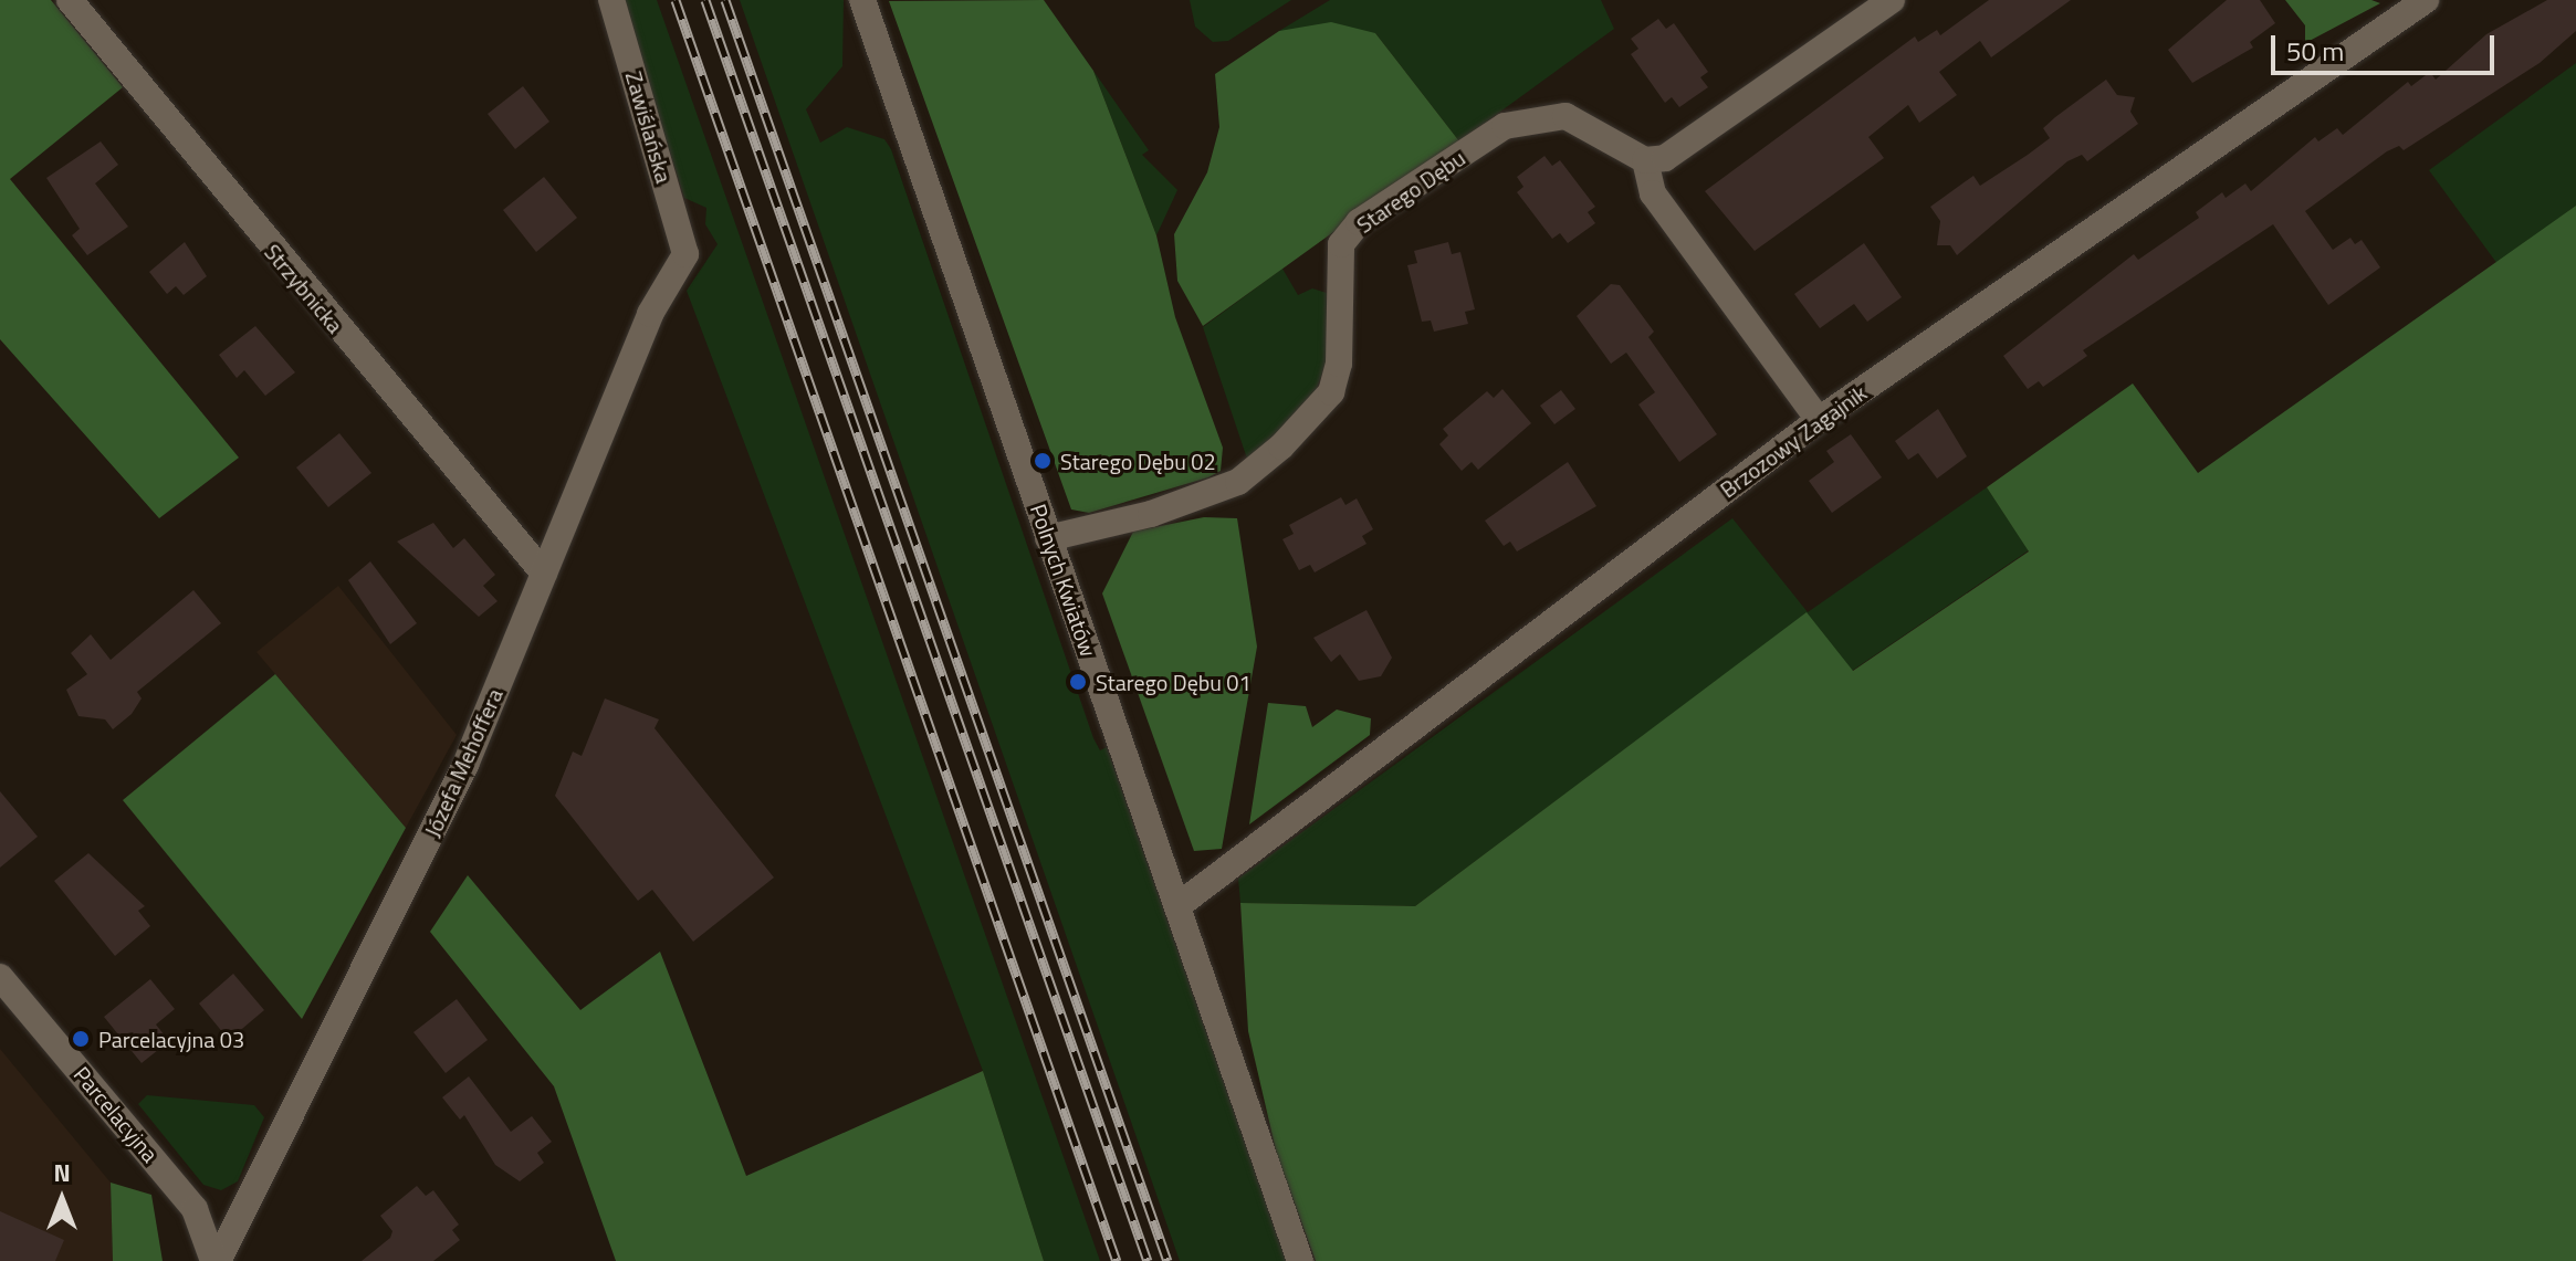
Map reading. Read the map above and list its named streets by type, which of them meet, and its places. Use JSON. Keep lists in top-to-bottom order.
{
  "streets": {
    "street": [
      "Zawiślańska",
      "Starego Dębu",
      "Strzybnicka",
      "Brzozowy Zagajnik",
      "Polnych Kwiatów",
      "Józefa Mehoffera",
      "Parcelacyjna"
    ]
  },
  "crossings": [
    ["Zawiślańska", "Józefa Mehoffera"],
    ["Starego Dębu", "Polnych Kwiatów"],
    ["Strzybnicka", "Józefa Mehoffera"],
    ["Brzozowy Zagajnik", "Polnych Kwiatów"],
    ["Józefa Mehoffera", "Parcelacyjna"]
  ],
  "places": ["Starego Dębu 02", "Starego Dębu 01", "Parcelacyjna 03"],
  "scale_bar": "50 m",
  "north": "top"
}
